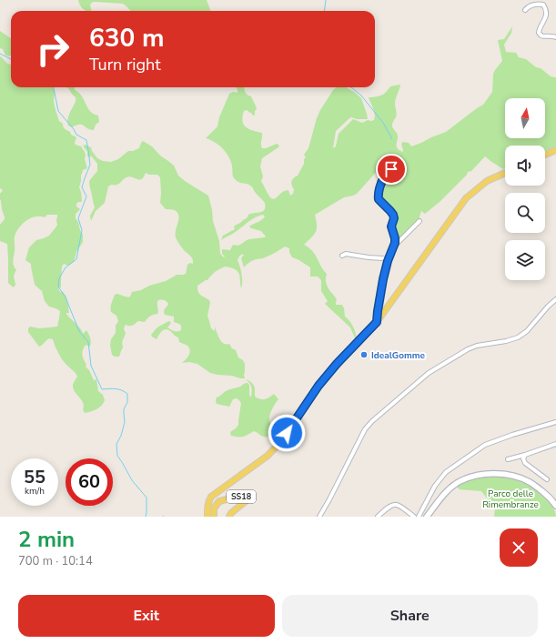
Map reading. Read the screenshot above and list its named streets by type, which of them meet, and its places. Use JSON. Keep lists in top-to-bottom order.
{
  "streets": {
    "main road": ["SS18"]
  },
  "parks": ["Parco delle Rimembranze"],
  "places": ["IdealGomme"],
  "north": "top",
  "page": {
    "turn": ["630 m", "Turn right"],
    "speed": "55 km/h",
    "limit": "60",
    "heading": ["2 min", "700 m · 10:14"],
    "buttons": ["Exit", "Share"]
  }
}
